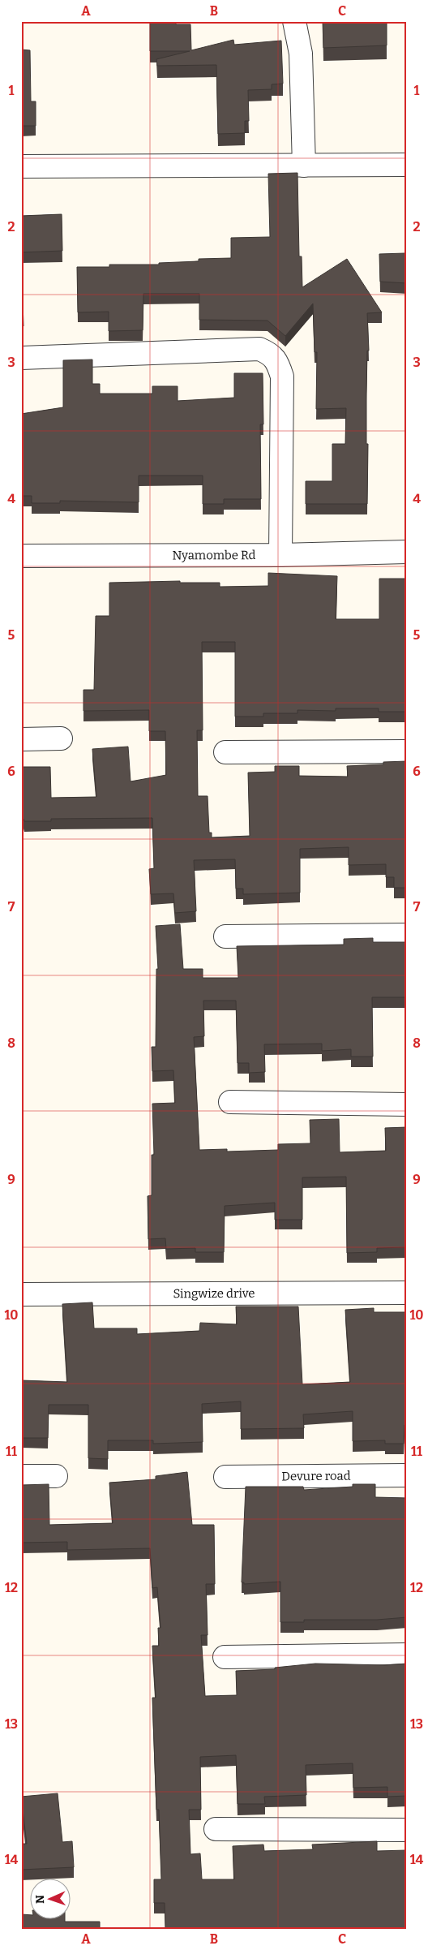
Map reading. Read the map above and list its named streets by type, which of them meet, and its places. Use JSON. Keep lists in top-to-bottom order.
{
  "streets": {
    "street": ["Nyamombe Rd", "Singwize drive", "Devure road"]
  },
  "north": "left",
  "grid": {
    "columns": ["A", "B", "C"],
    "rows": [
      "1",
      "2",
      "3",
      "4",
      "5",
      "6",
      "7",
      "8",
      "9",
      "10",
      "11",
      "12",
      "13",
      "14"
    ]
  }
}
